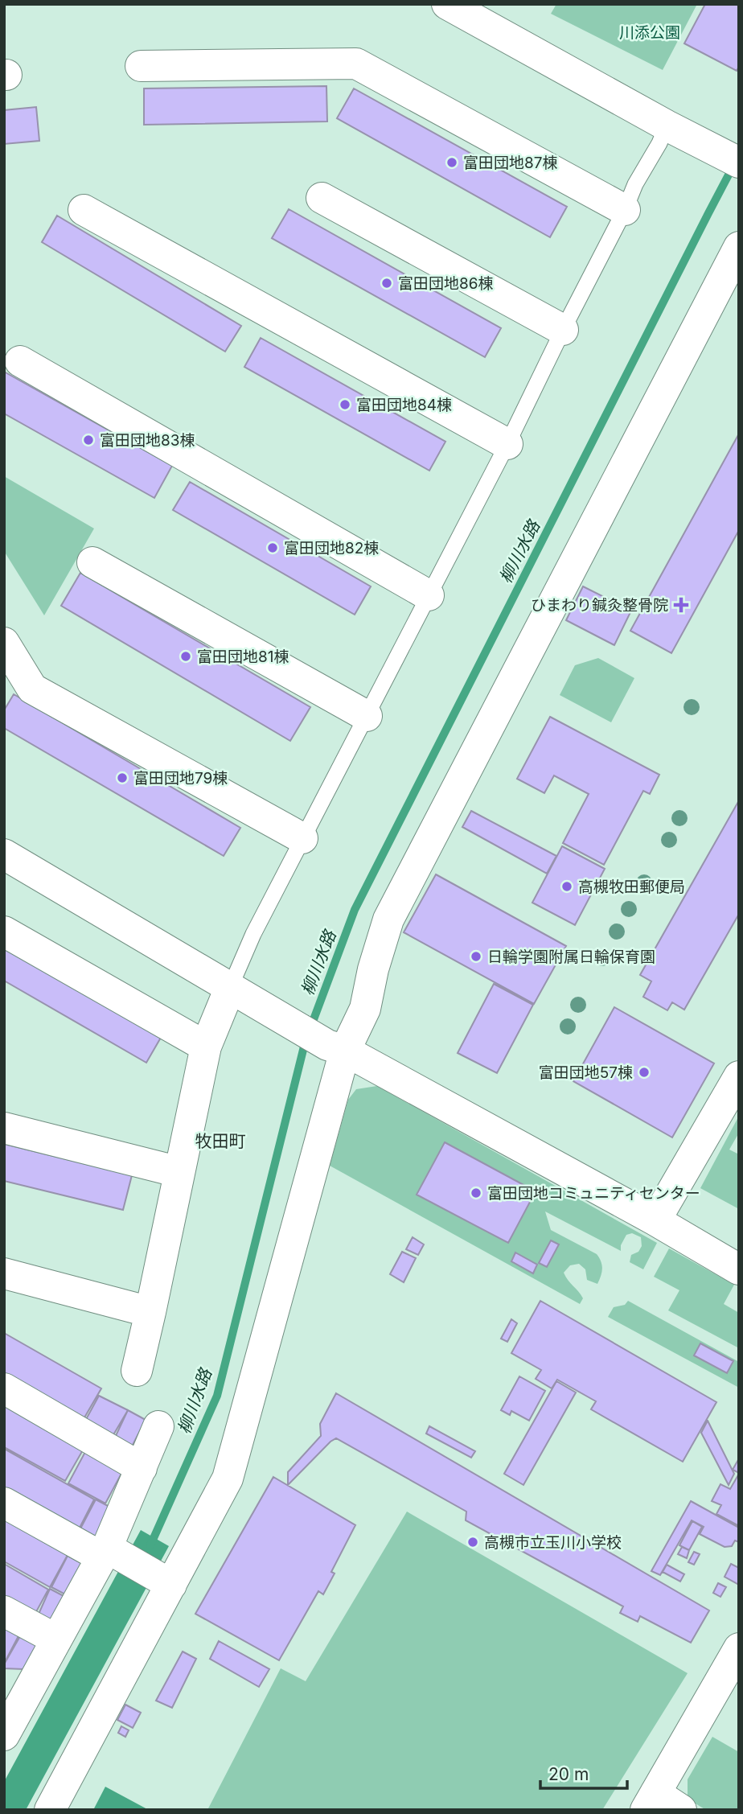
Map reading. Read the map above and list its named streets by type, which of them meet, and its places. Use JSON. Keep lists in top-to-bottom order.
{
  "districts": ["牧田町"],
  "water": ["柳川水路"],
  "parks": ["川添公園"],
  "places": {
    "other": [
      "富田団地87棟",
      "富田団地86棟",
      "富田団地84棟",
      "富田団地83棟",
      "富田団地82棟",
      "富田団地81棟",
      "富田団地79棟",
      "高槻牧田郵便局",
      "日輪学園附属日輪保育園",
      "富田団地57棟",
      "富田団地コミュニティセンター",
      "高槻市立玉川小学校"
    ],
    "health": ["ひまわり鍼灸整骨院"]
  },
  "scale_bar": "20 m"
}
